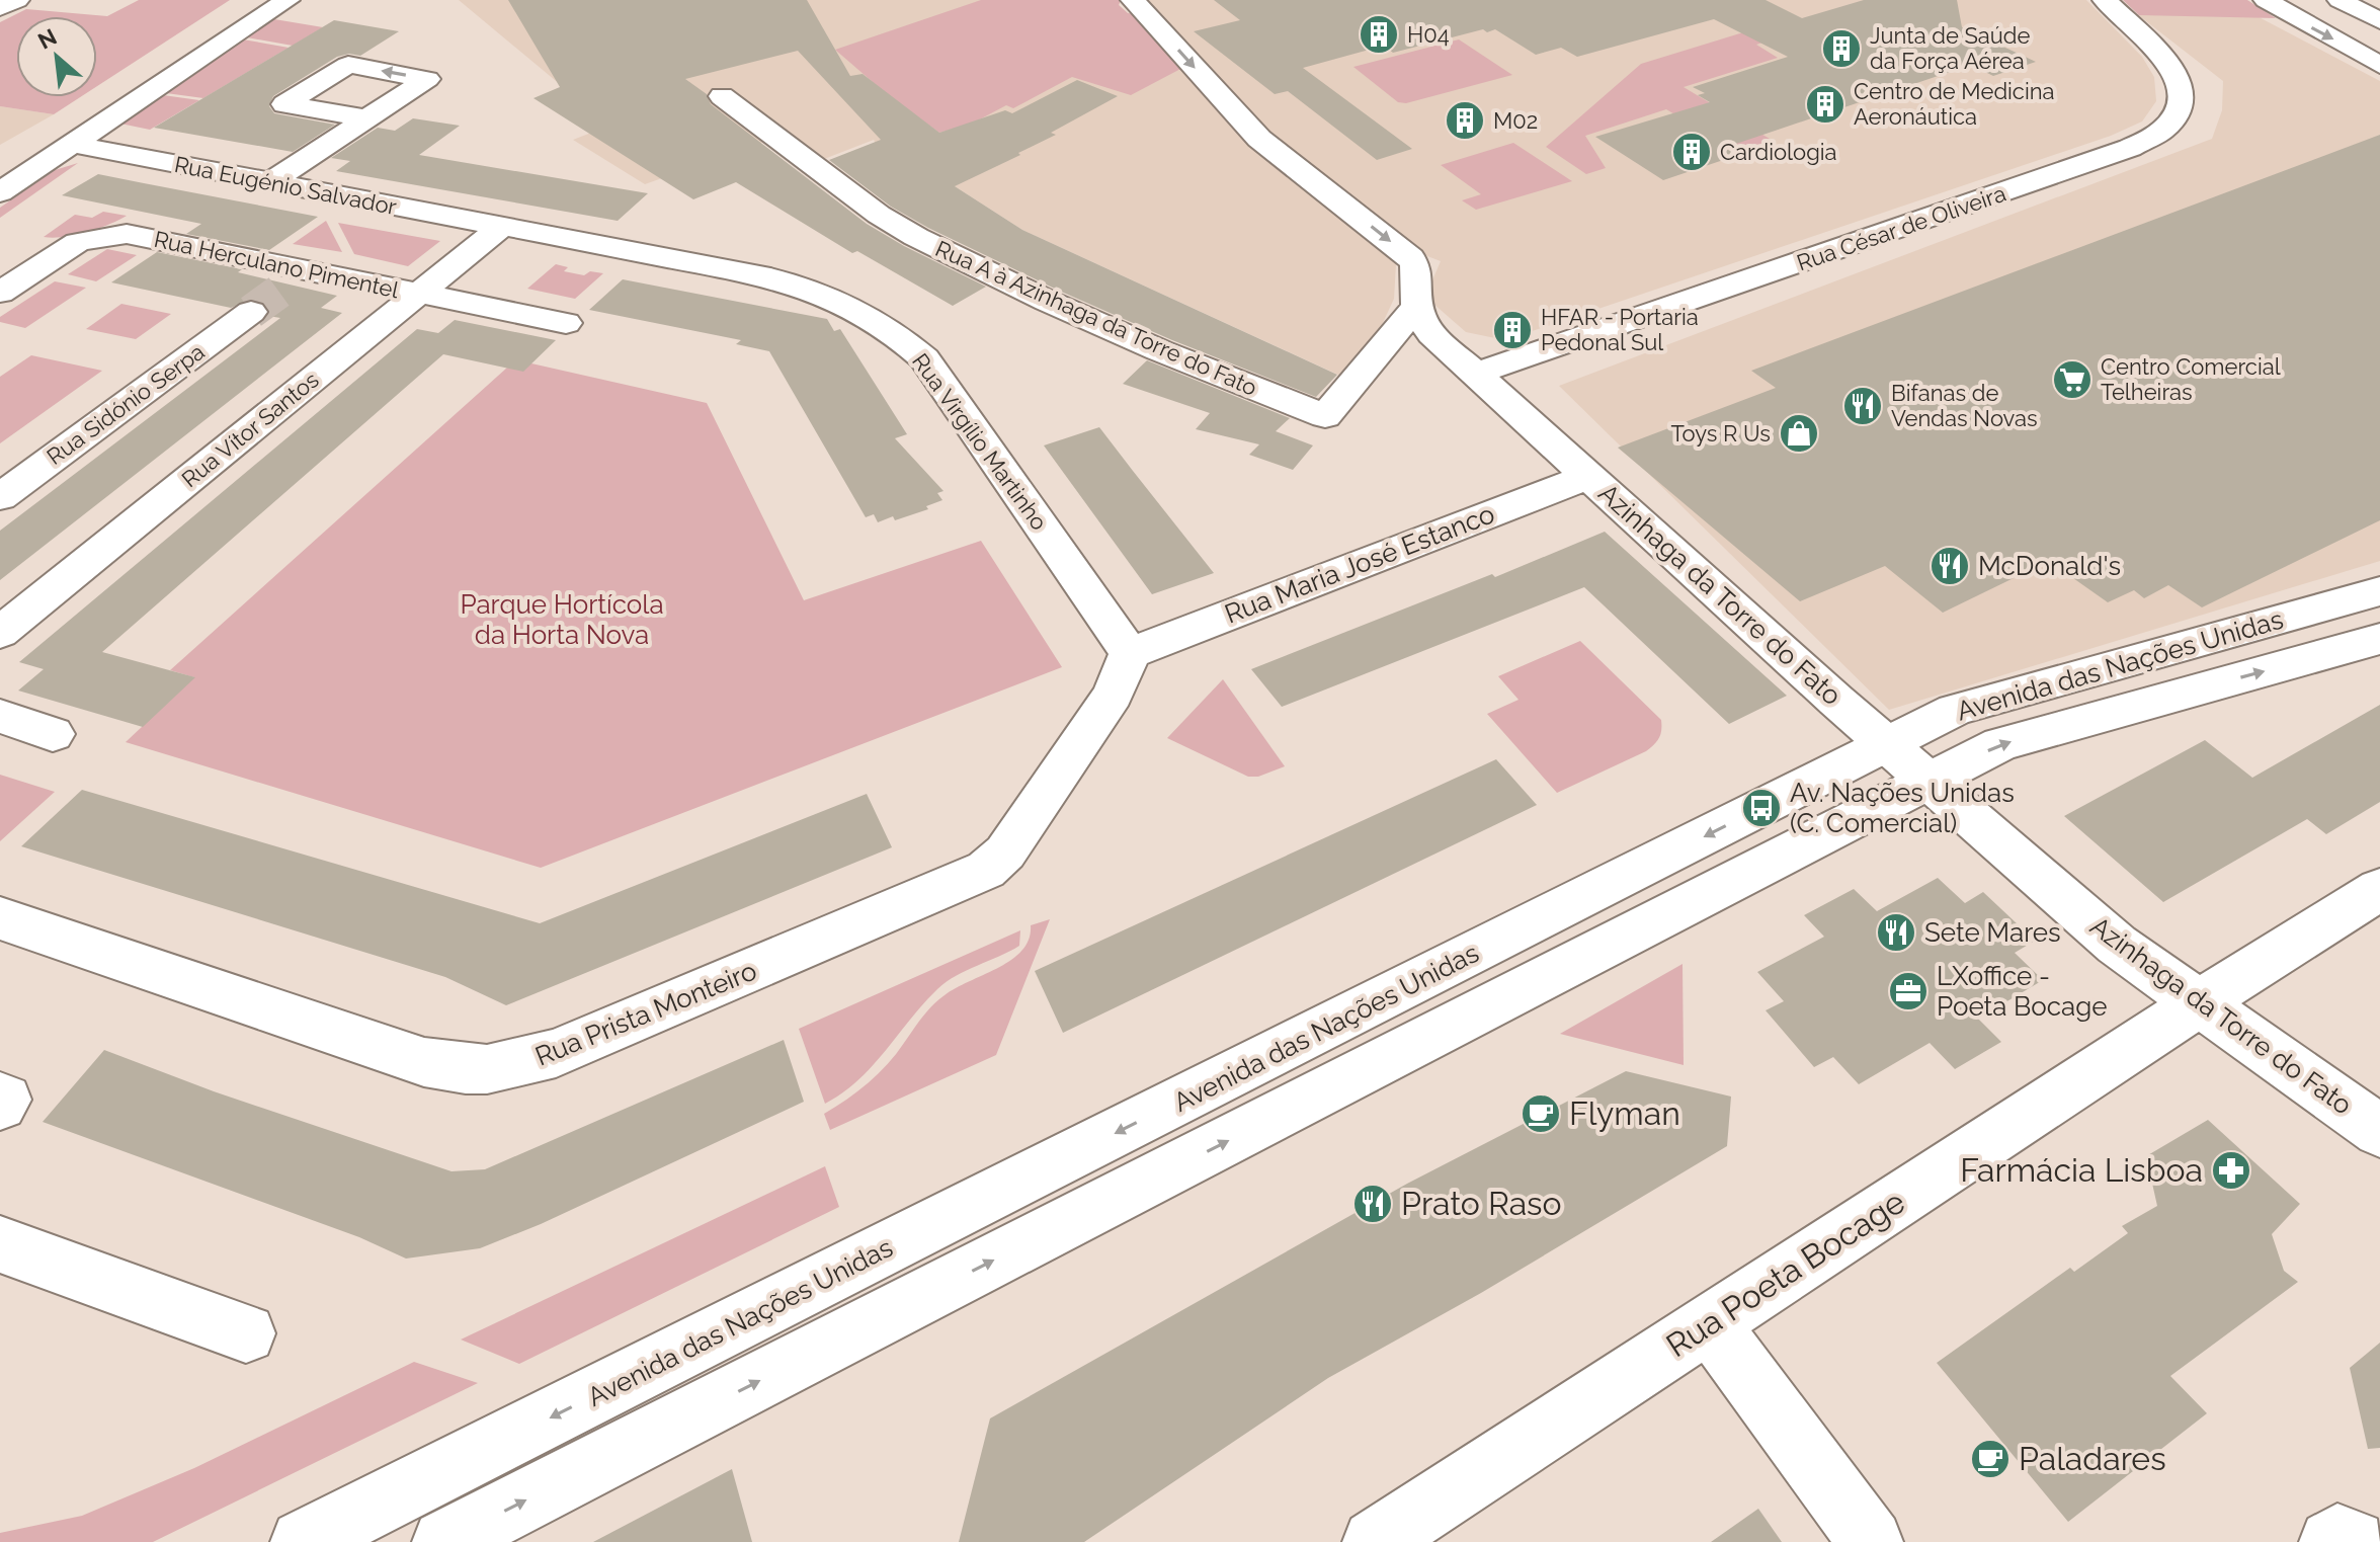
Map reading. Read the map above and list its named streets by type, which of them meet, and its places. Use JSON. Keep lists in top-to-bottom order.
{
  "streets": {
    "main road": [
      "Rua Eugénio Salvador",
      "Rua César de Oliveira",
      "Rua Herculano Pimentel",
      "Rua A à Azinhaga da Torre do Fato",
      "Rua Sidónio Serpa",
      "Rua Vítor Santos",
      "Rua Virgílio Martinho",
      "Rua Maria José Estanco",
      "Azinhaga da Torre do Fato",
      "Avenida das Nações Unidas",
      "Rua Prista Monteiro",
      "Rua Poeta Bocage"
    ]
  },
  "crossings": [
    ["Rua Eugénio Salvador", "Rua Vítor Santos"],
    ["Rua Eugénio Salvador", "Rua Virgílio Martinho"],
    ["Rua César de Oliveira", "Azinhaga da Torre do Fato"],
    ["Rua Herculano Pimentel", "Rua Vítor Santos"],
    ["Rua A à Azinhaga da Torre do Fato", "Azinhaga da Torre do Fato"],
    ["Rua Vítor Santos", "Rua Virgílio Martinho"],
    ["Rua Virgílio Martinho", "Rua Maria José Estanco"],
    ["Rua Virgílio Martinho", "Rua Prista Monteiro"],
    ["Rua Maria José Estanco", "Azinhaga da Torre do Fato"],
    ["Rua Maria José Estanco", "Rua Prista Monteiro"],
    ["Azinhaga da Torre do Fato", "Avenida das Nações Unidas"],
    ["Azinhaga da Torre do Fato", "Rua Poeta Bocage"]
  ],
  "parks": ["Parque Hortícola da Horta Nova"],
  "places": {
    "building": [
      "H04",
      "Junta de Saúde da Força Aérea",
      "Centro de Medicina Aeronáutica",
      "M02",
      "Cardiologia",
      "HFAR - Portaria Pedonal Sul"
    ],
    "supermarket": ["Centro Comercial Telheiras"],
    "restaurant": [
      "Bifanas de Vendas Novas",
      "McDonald's",
      "Sete Mares",
      "Prato Raso"
    ],
    "shop": ["Toys R Us"],
    "bus stop": ["Av. Nações Unidas (C. Comercial)"],
    "office": ["LXoffice - Poeta Bocage"],
    "cafe": ["Flyman", "Paladares"],
    "pharmacy": ["Farmácia Lisboa"]
  },
  "north": "top left"
}
